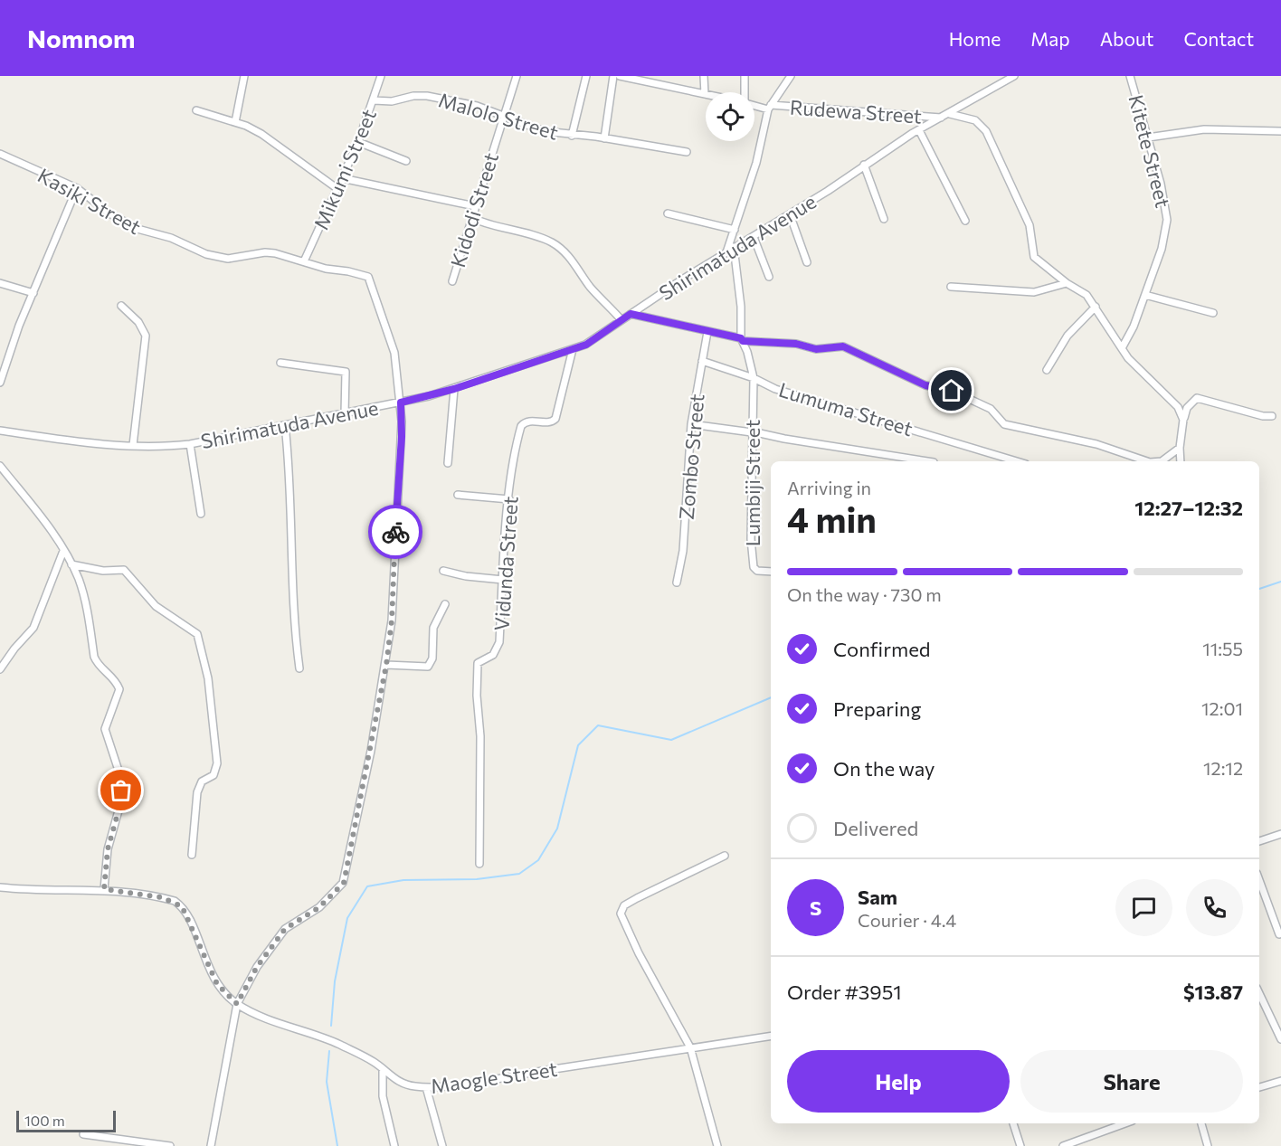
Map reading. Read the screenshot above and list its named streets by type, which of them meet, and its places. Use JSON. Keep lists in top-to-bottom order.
{
  "streets": {
    "street": [
      "Rudewa Street",
      "Malolo Street",
      "Kitete Street",
      "Mikumi Street",
      "Kasiki Street",
      "Kidodi Street",
      "Shirimatuda Avenue",
      "Lumuma Street",
      "Zombo Street",
      "Lumbiji Street",
      "Vidunda Street",
      "Maogle Street"
    ]
  },
  "crossings": [
    ["Rudewa Street", "Shirimatuda Avenue"],
    ["Malolo Street", "Mikumi Street"],
    ["Malolo Street", "Kidodi Street"],
    ["Mikumi Street", "Kasiki Street"],
    ["Kasiki Street", "Shirimatuda Avenue"],
    ["Shirimatuda Avenue", "Vidunda Street"],
    ["Lumuma Street", "Lumbiji Street"]
  ],
  "scale_bar": "100 m",
  "page": {
    "header": "Nomnom",
    "nav": [
      "Home",
      "Map",
      "About",
      "Contact"
    ],
    "heading": ["4 min", "Arriving in", "12:27–12:32"],
    "panel": [
      "Sam",
      "Courier · 4.4",
      "Order #3951",
      "$13.87"
    ],
    "bar": "On the way · 730 m",
    "list": [
      ["Confirmed", "11:55"],
      ["Preparing", "12:01"],
      ["On the way", "12:12"],
      "Delivered"
    ],
    "round": "S",
    "buttons": ["Help", "Share"],
    "scale": "100 m"
  }
}
